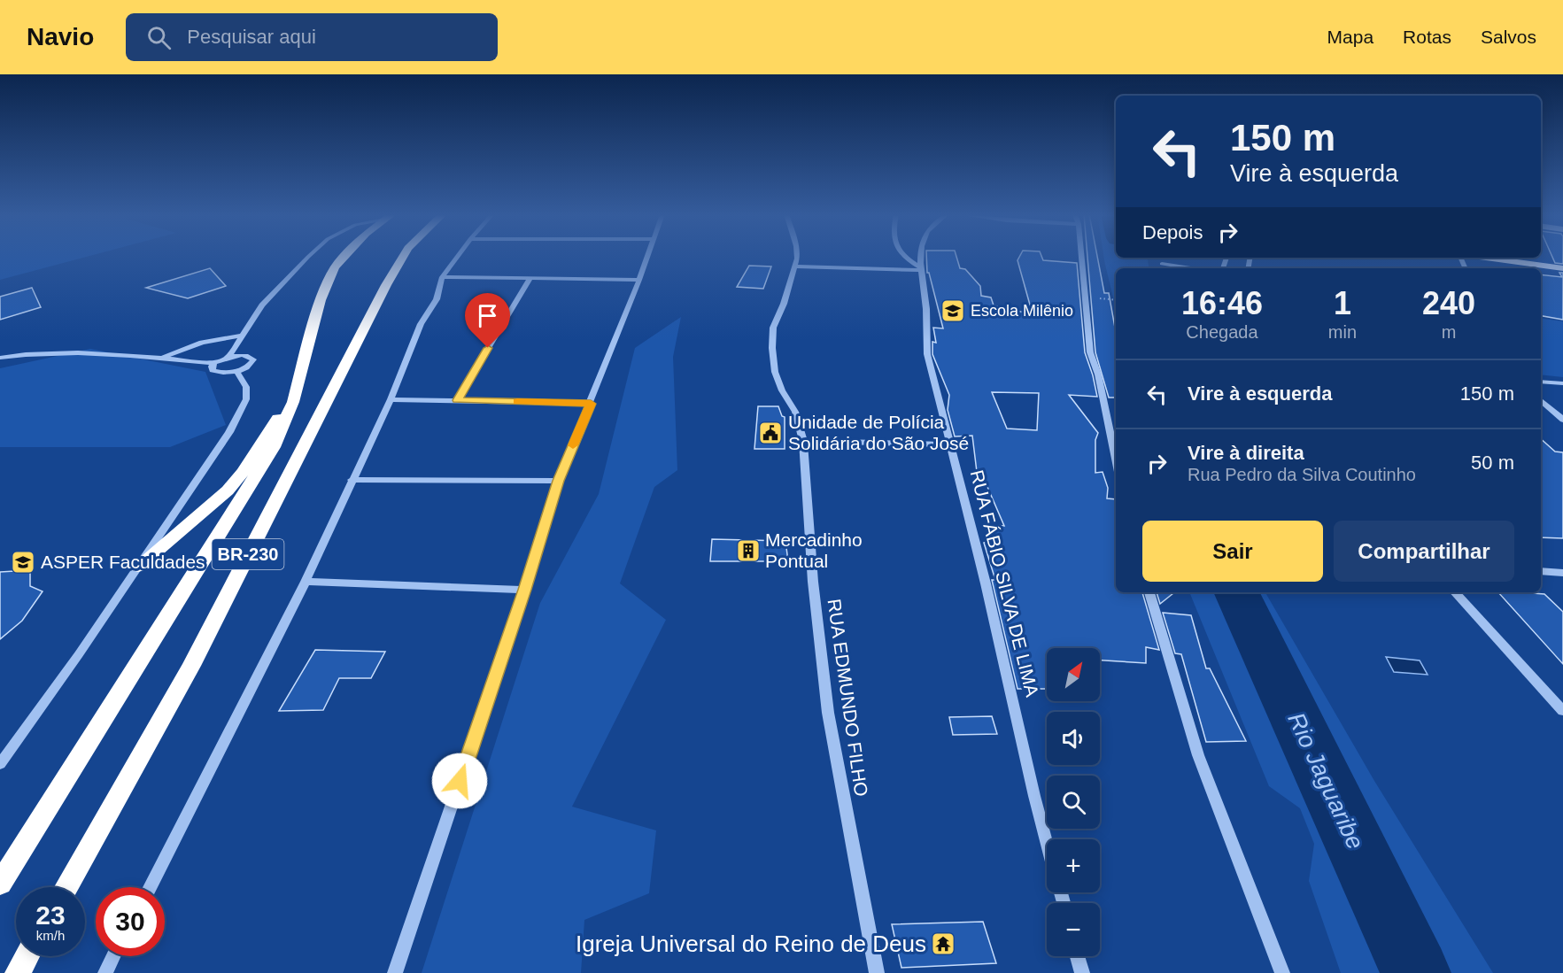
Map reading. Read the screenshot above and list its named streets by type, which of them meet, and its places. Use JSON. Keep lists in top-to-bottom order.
{
  "streets": {
    "highway": ["BR-230"],
    "street": ["RUA FÁBIO SILVA DE LIMA", "RUA EDMUNDO FILHO"]
  },
  "water": ["Rio Jaguaribe"],
  "places": {
    "school or university": ["Escola Milênio", "ASPER Faculdades"],
    "public building": ["Unidade de Polícia Solidária do São José"],
    "building": ["Mercadinho Pontual"],
    "temple": ["Igreja Universal do Reino de Deus"]
  },
  "north": "top right",
  "page": {
    "header": "Navio",
    "search": "Pesquisar aqui",
    "nav": ["Mapa", "Rotas", "Salvos"],
    "turn": ["150 m", "Vire à esquerda"],
    "then": "Depois",
    "eta": [
      "16:46",
      "Chegada",
      "1",
      "min",
      "240",
      "m"
    ],
    "list": [
      {
        "name": "Vire à esquerda",
        "value": "150 m"
      },
      {
        "name": "Vire à direita",
        "note": "Rua Pedro da Silva Coutinho",
        "value": "50 m"
      }
    ],
    "buttons": ["Sair", "Compartilhar"],
    "map_buttons": ["+", "−"],
    "speed": "23 km/h",
    "limit": "30"
  }
}
